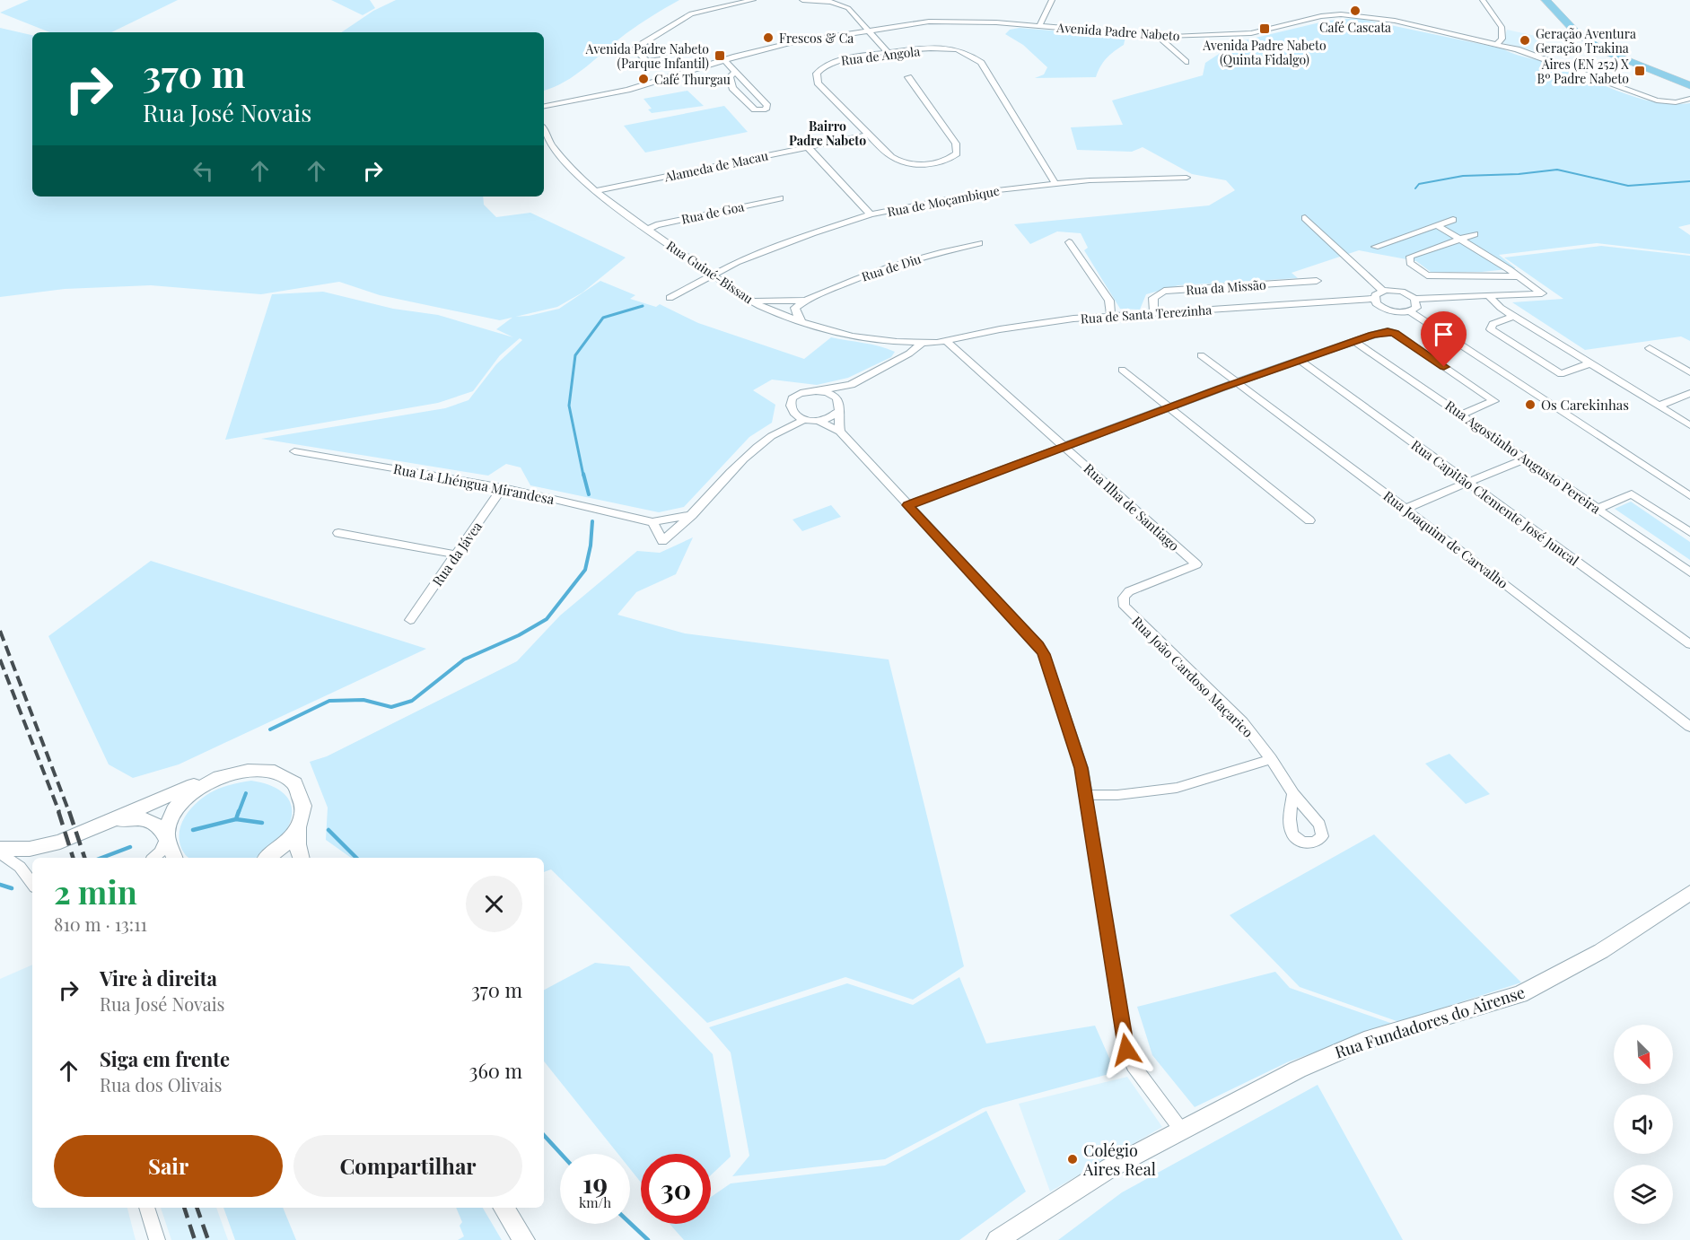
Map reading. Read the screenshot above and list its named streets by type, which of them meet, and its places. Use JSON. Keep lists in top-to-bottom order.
{
  "streets": {
    "street": [
      "Avenida Padre Nabeto",
      "Rua de Angola",
      "Alameda de Macau",
      "Rua de Moçambique",
      "Rua de Goa",
      "Rua de Diu",
      "Rua Guiné-Bissau",
      "Rua da Missão",
      "Rua de Santa Terezinha",
      "Rua Agostinho Augusto Pereira",
      "Rua La Lhéngua Mirandesa",
      "Rua Capitão Clemente José Juncal",
      "Rua Ilha de Santiago",
      "Rua Joaquim de Carvalho",
      "Rua da Jávea",
      "Rua João Cardoso Maçarico",
      "Rua Fundadores do Airense"
    ]
  },
  "crossings": [
    ["Rua de Angola", "Alameda de Macau"],
    ["Rua de Angola", "Rua de Moçambique"],
    ["Alameda de Macau", "Rua Guiné-Bissau"],
    ["Rua de Moçambique", "Rua Guiné-Bissau"],
    ["Rua de Goa", "Rua Guiné-Bissau"],
    ["Rua de Diu", "Rua Guiné-Bissau"],
    ["Rua Guiné-Bissau", "Rua de Santa Terezinha"],
    ["Rua da Missão", "Rua de Santa Terezinha"],
    ["Rua de Santa Terezinha", "Rua Ilha de Santiago"],
    ["Rua La Lhéngua Mirandesa", "Rua da Jávea"],
    ["Rua Ilha de Santiago", "Rua João Cardoso Maçarico"]
  ],
  "districts": ["Bairro Padre Nabeto"],
  "places": {
    "other": [
      "Café Cascata",
      "Frescos & Ca",
      "Geração Aventura Geração Trakina",
      "Café Thurgau",
      "Os Carekinhas",
      "Colégio Aires Real"
    ],
    "transit": ["Avenida Padre Nabeto (Quinta Fidalgo)", "Avenida Padre Nabeto (Parque Infantil)", "Aires (EN 252) X Bº Padre Nabeto"]
  },
  "north": "bottom right",
  "page": {
    "turn": ["370 m", "Rua José Novais"],
    "heading": ["2 min", "810 m · 13:11"],
    "list": [
      {
        "name": "Vire à direita",
        "note": "Rua José Novais",
        "value": "370 m"
      },
      {
        "name": "Siga em frente",
        "note": "Rua dos Olivais",
        "value": "360 m"
      }
    ],
    "buttons": ["Sair", "Compartilhar"],
    "speed": "19 km/h",
    "limit": "30"
  }
}
